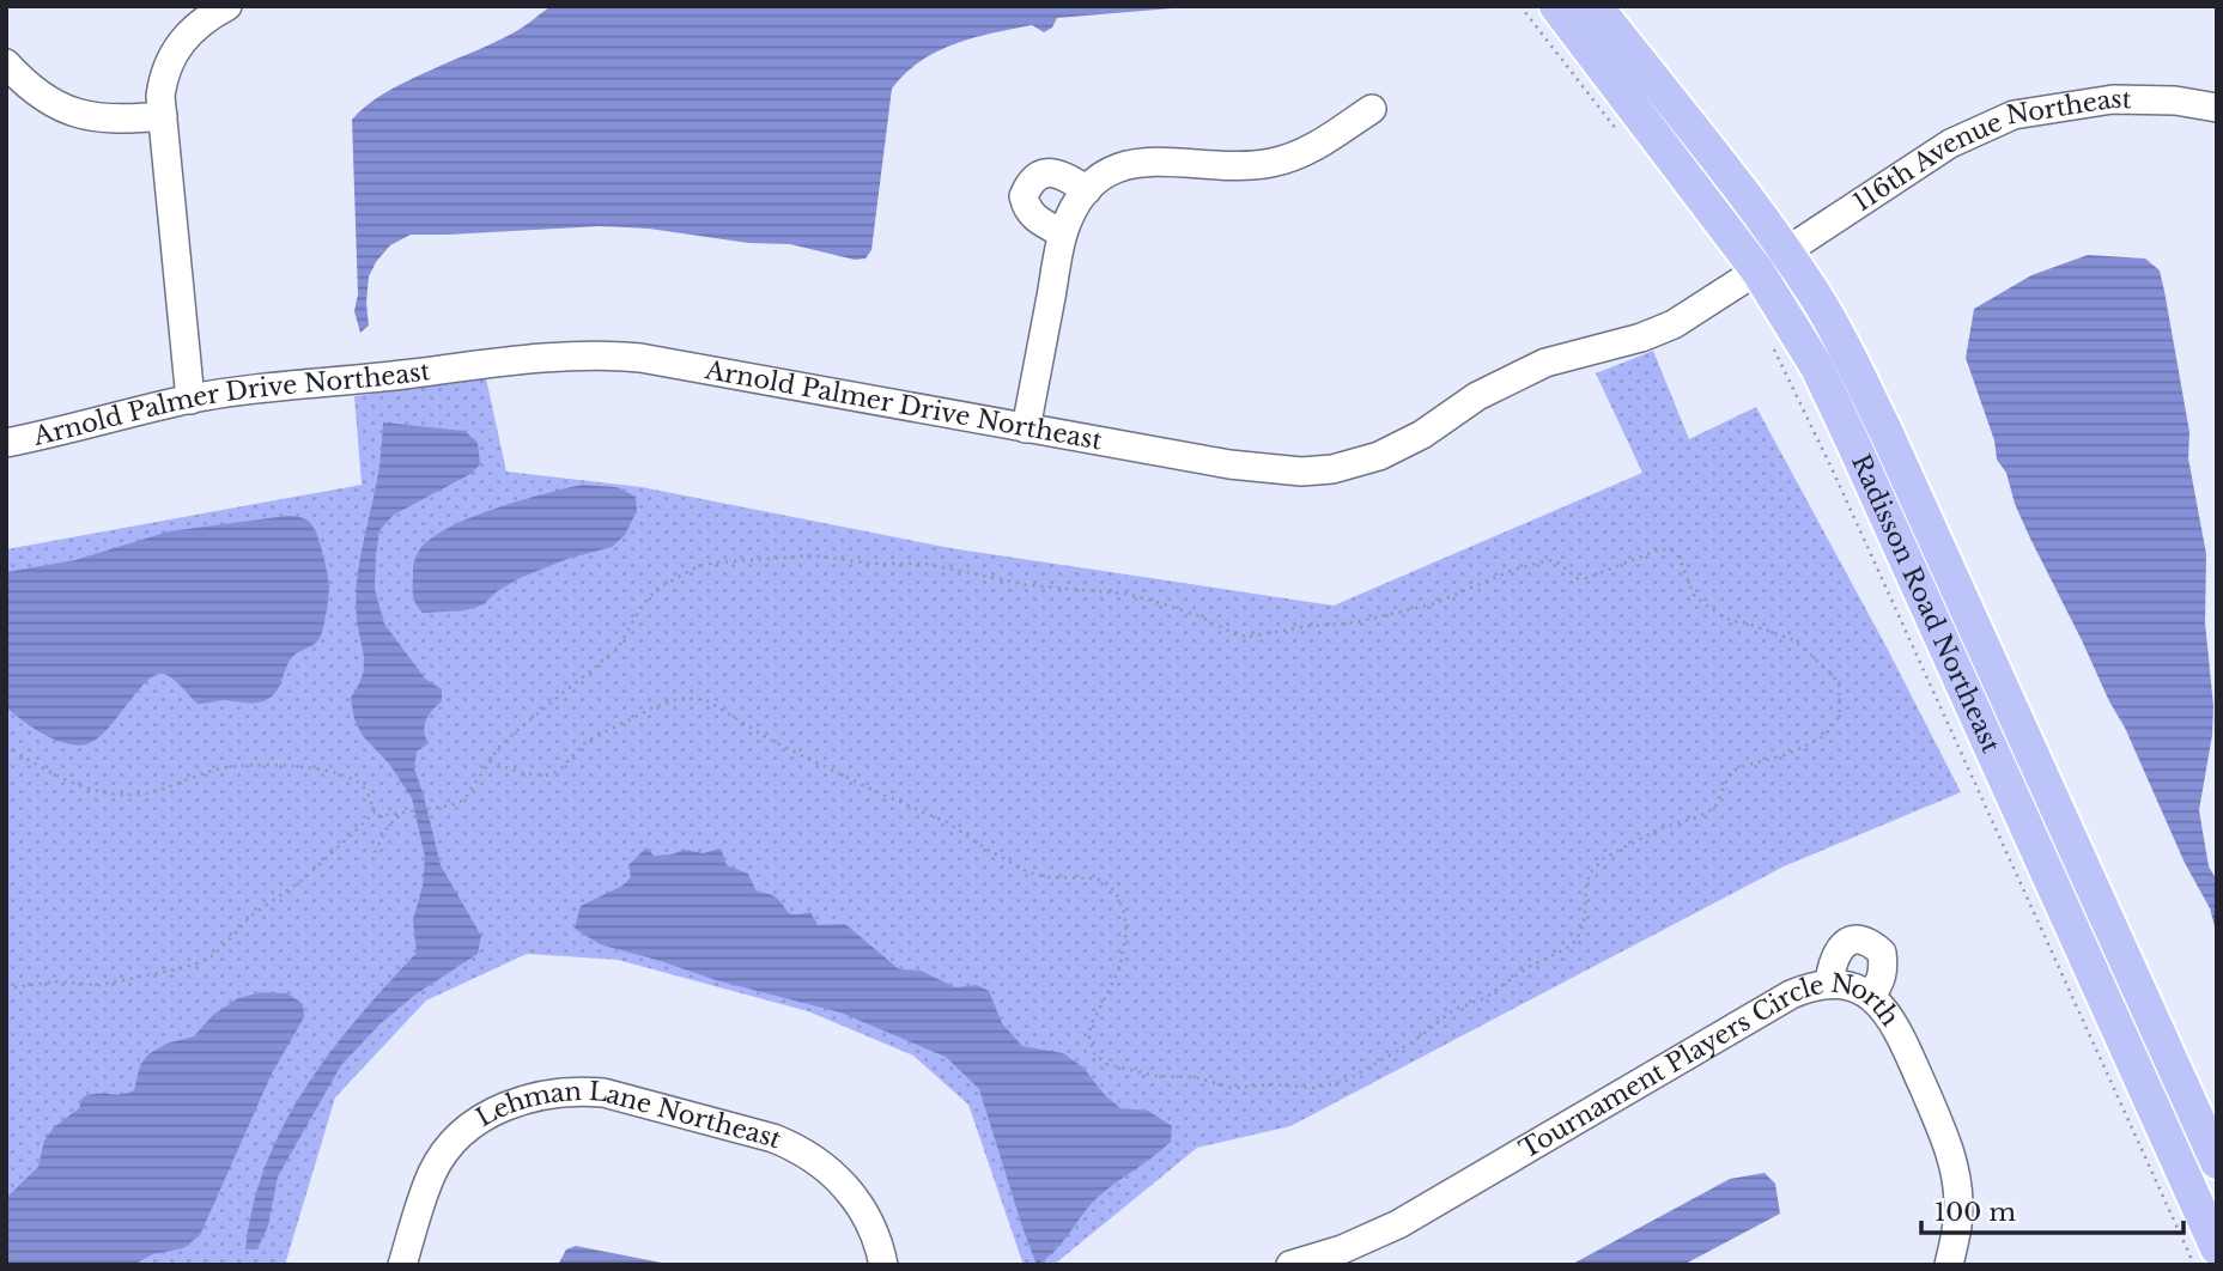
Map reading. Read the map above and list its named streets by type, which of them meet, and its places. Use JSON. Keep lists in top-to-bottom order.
{
  "streets": {
    "main road": ["Radisson Road Northeast"],
    "street": [
      "116th Avenue Northeast",
      "Arnold Palmer Drive Northeast",
      "Tournament Players Circle North",
      "Lehman Lane Northeast"
    ]
  },
  "crossings": [
    ["116th Avenue Northeast", "Radisson Road Northeast"],
    ["Arnold Palmer Drive Northeast", "Radisson Road Northeast"]
  ],
  "scale_bar": "100 m"
}
